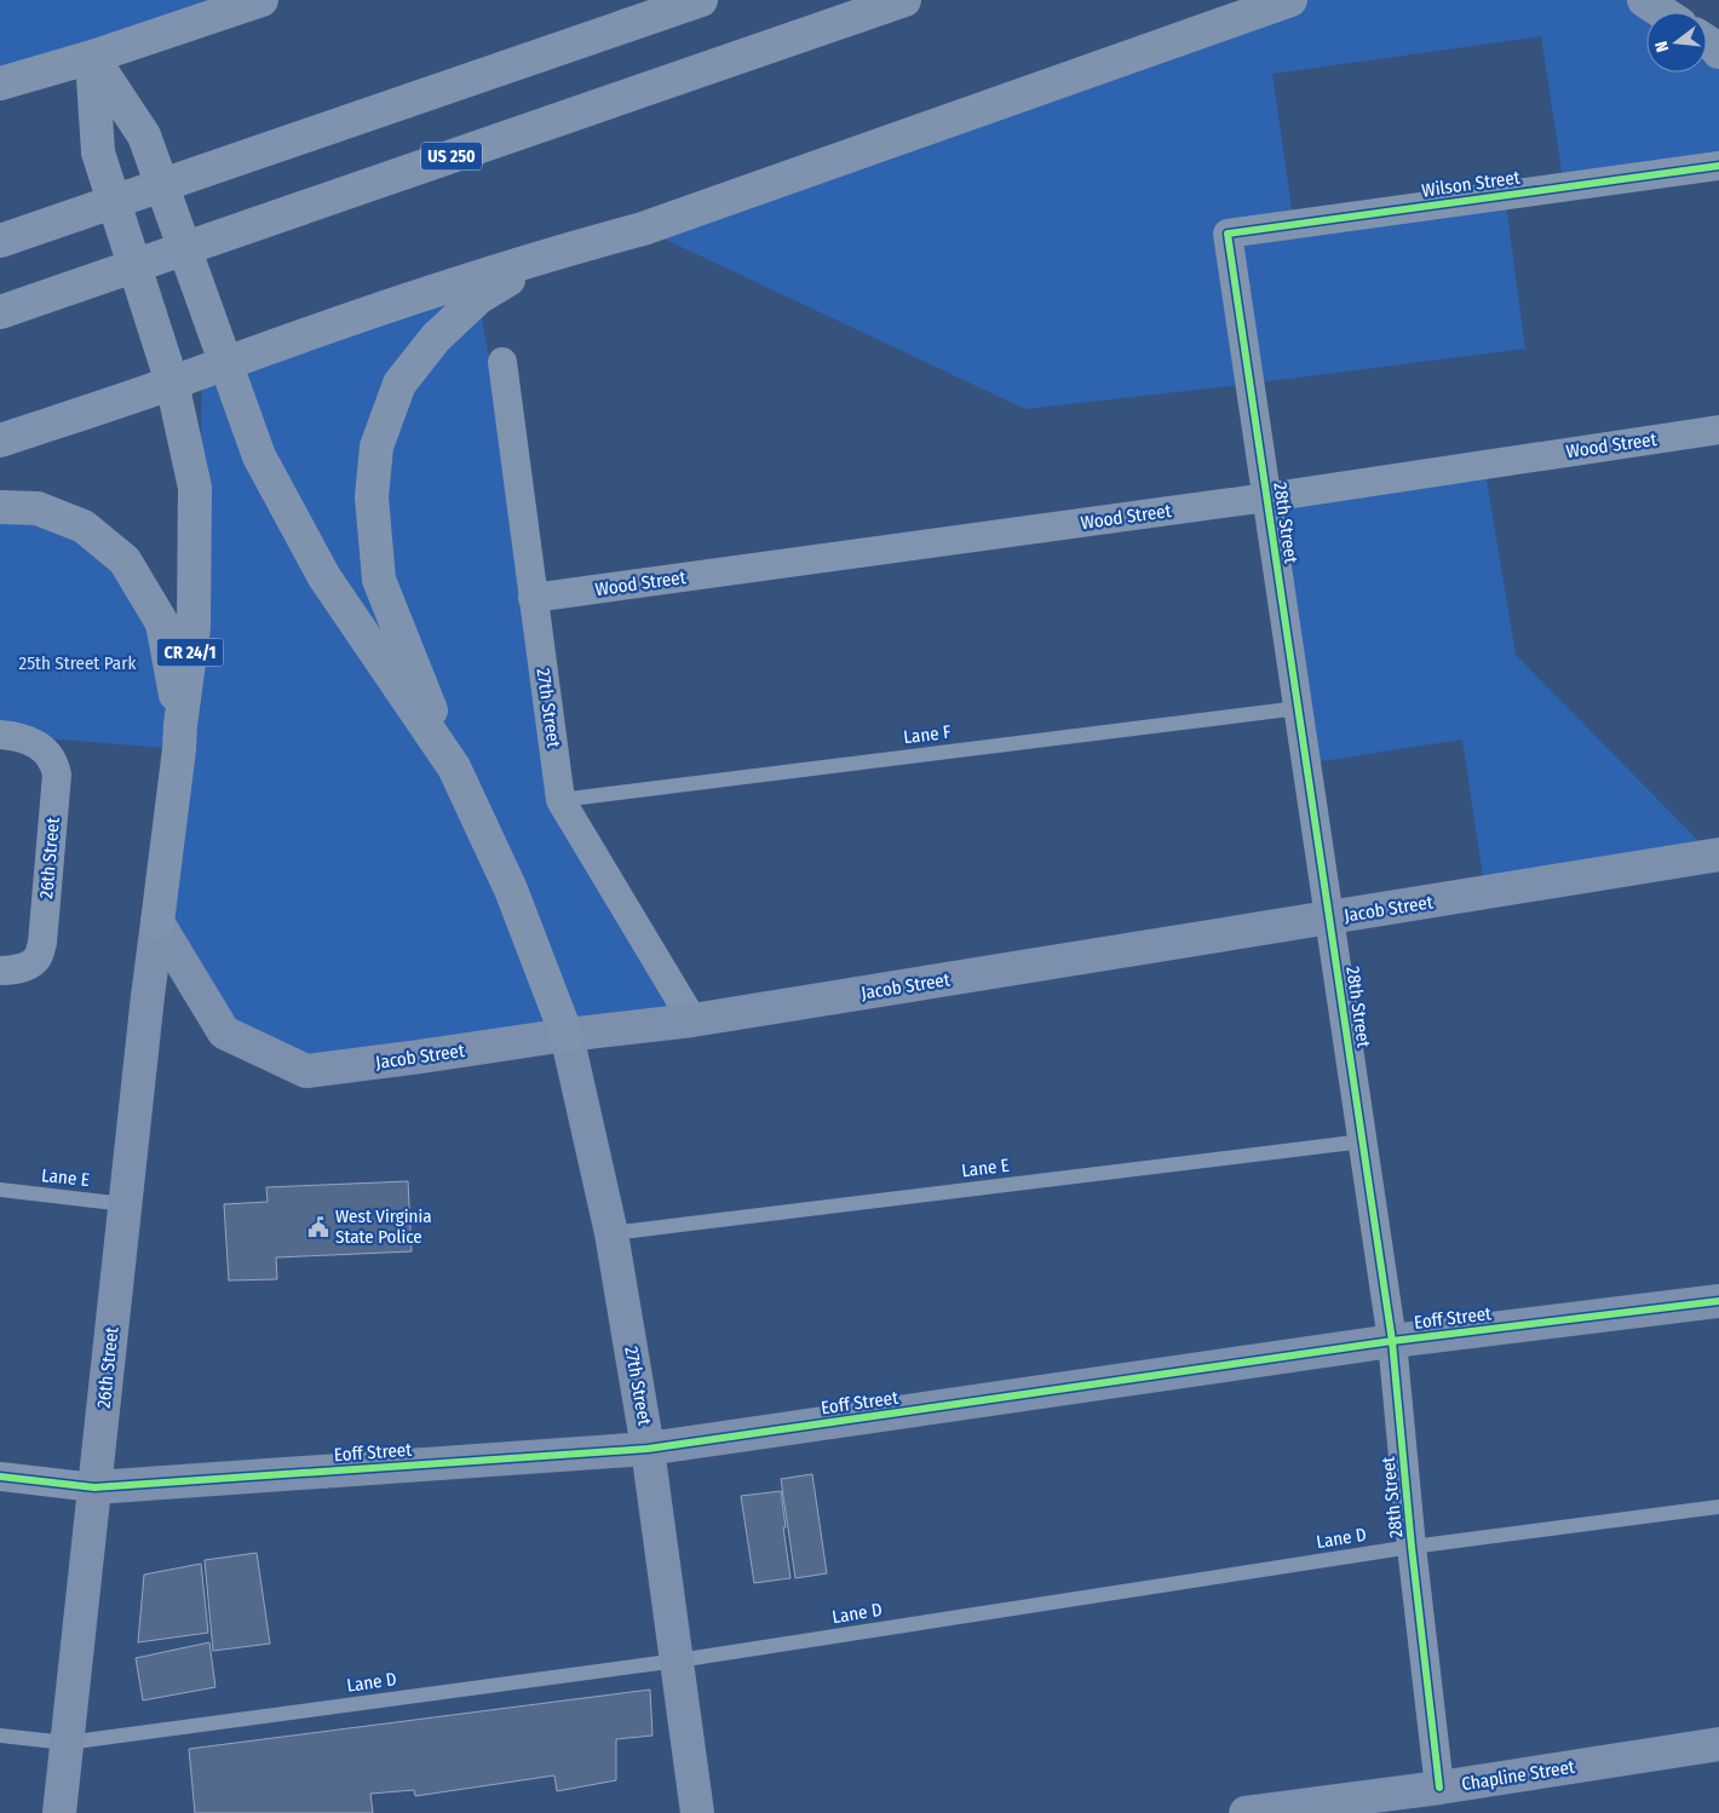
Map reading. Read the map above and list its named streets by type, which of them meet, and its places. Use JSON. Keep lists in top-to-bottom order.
{
  "streets": {
    "highway": ["US 250", "CR 24/1"],
    "street": [
      "Wilson Street",
      "Wood Street",
      "28th Street",
      "27th Street",
      "26th Street",
      "Jacob Street",
      "Eoff Street",
      "Chapline Street"
    ],
    "lane": ["Lane F", "Lane E", "Lane D"]
  },
  "crossings": [
    ["Wilson Street", "28th Street"],
    ["Wood Street", "28th Street"],
    ["Wood Street", "27th Street"],
    ["28th Street", "Lane F"],
    ["28th Street", "Jacob Street"],
    ["28th Street", "Lane E"],
    ["28th Street", "Eoff Street"],
    ["28th Street", "Lane D"],
    ["28th Street", "Chapline Street"],
    ["CR 24/1", "26th Street"],
    ["CR 24/1", "Jacob Street"],
    ["27th Street", "Lane F"],
    ["27th Street", "Jacob Street"],
    ["27th Street", "Lane E"],
    ["27th Street", "Eoff Street"],
    ["27th Street", "Lane D"],
    ["26th Street", "Jacob Street"],
    ["26th Street", "Lane E"],
    ["26th Street", "Eoff Street"],
    ["26th Street", "Lane D"]
  ],
  "parks": ["25th Street Park"],
  "places": {
    "public building": ["West Virginia State Police"]
  },
  "north": "left"
}
